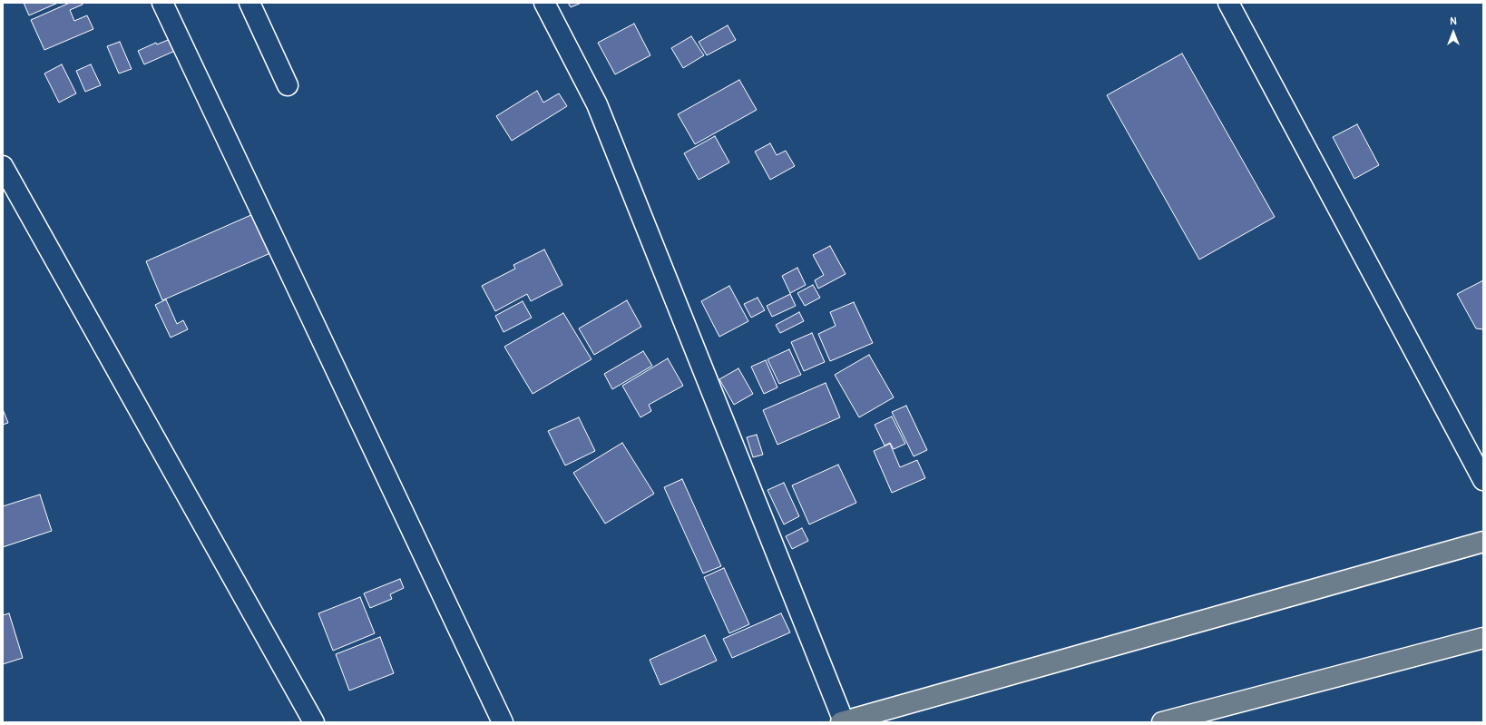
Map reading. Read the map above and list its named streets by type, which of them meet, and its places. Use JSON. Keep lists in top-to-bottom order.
{
  "north": "top"
}
